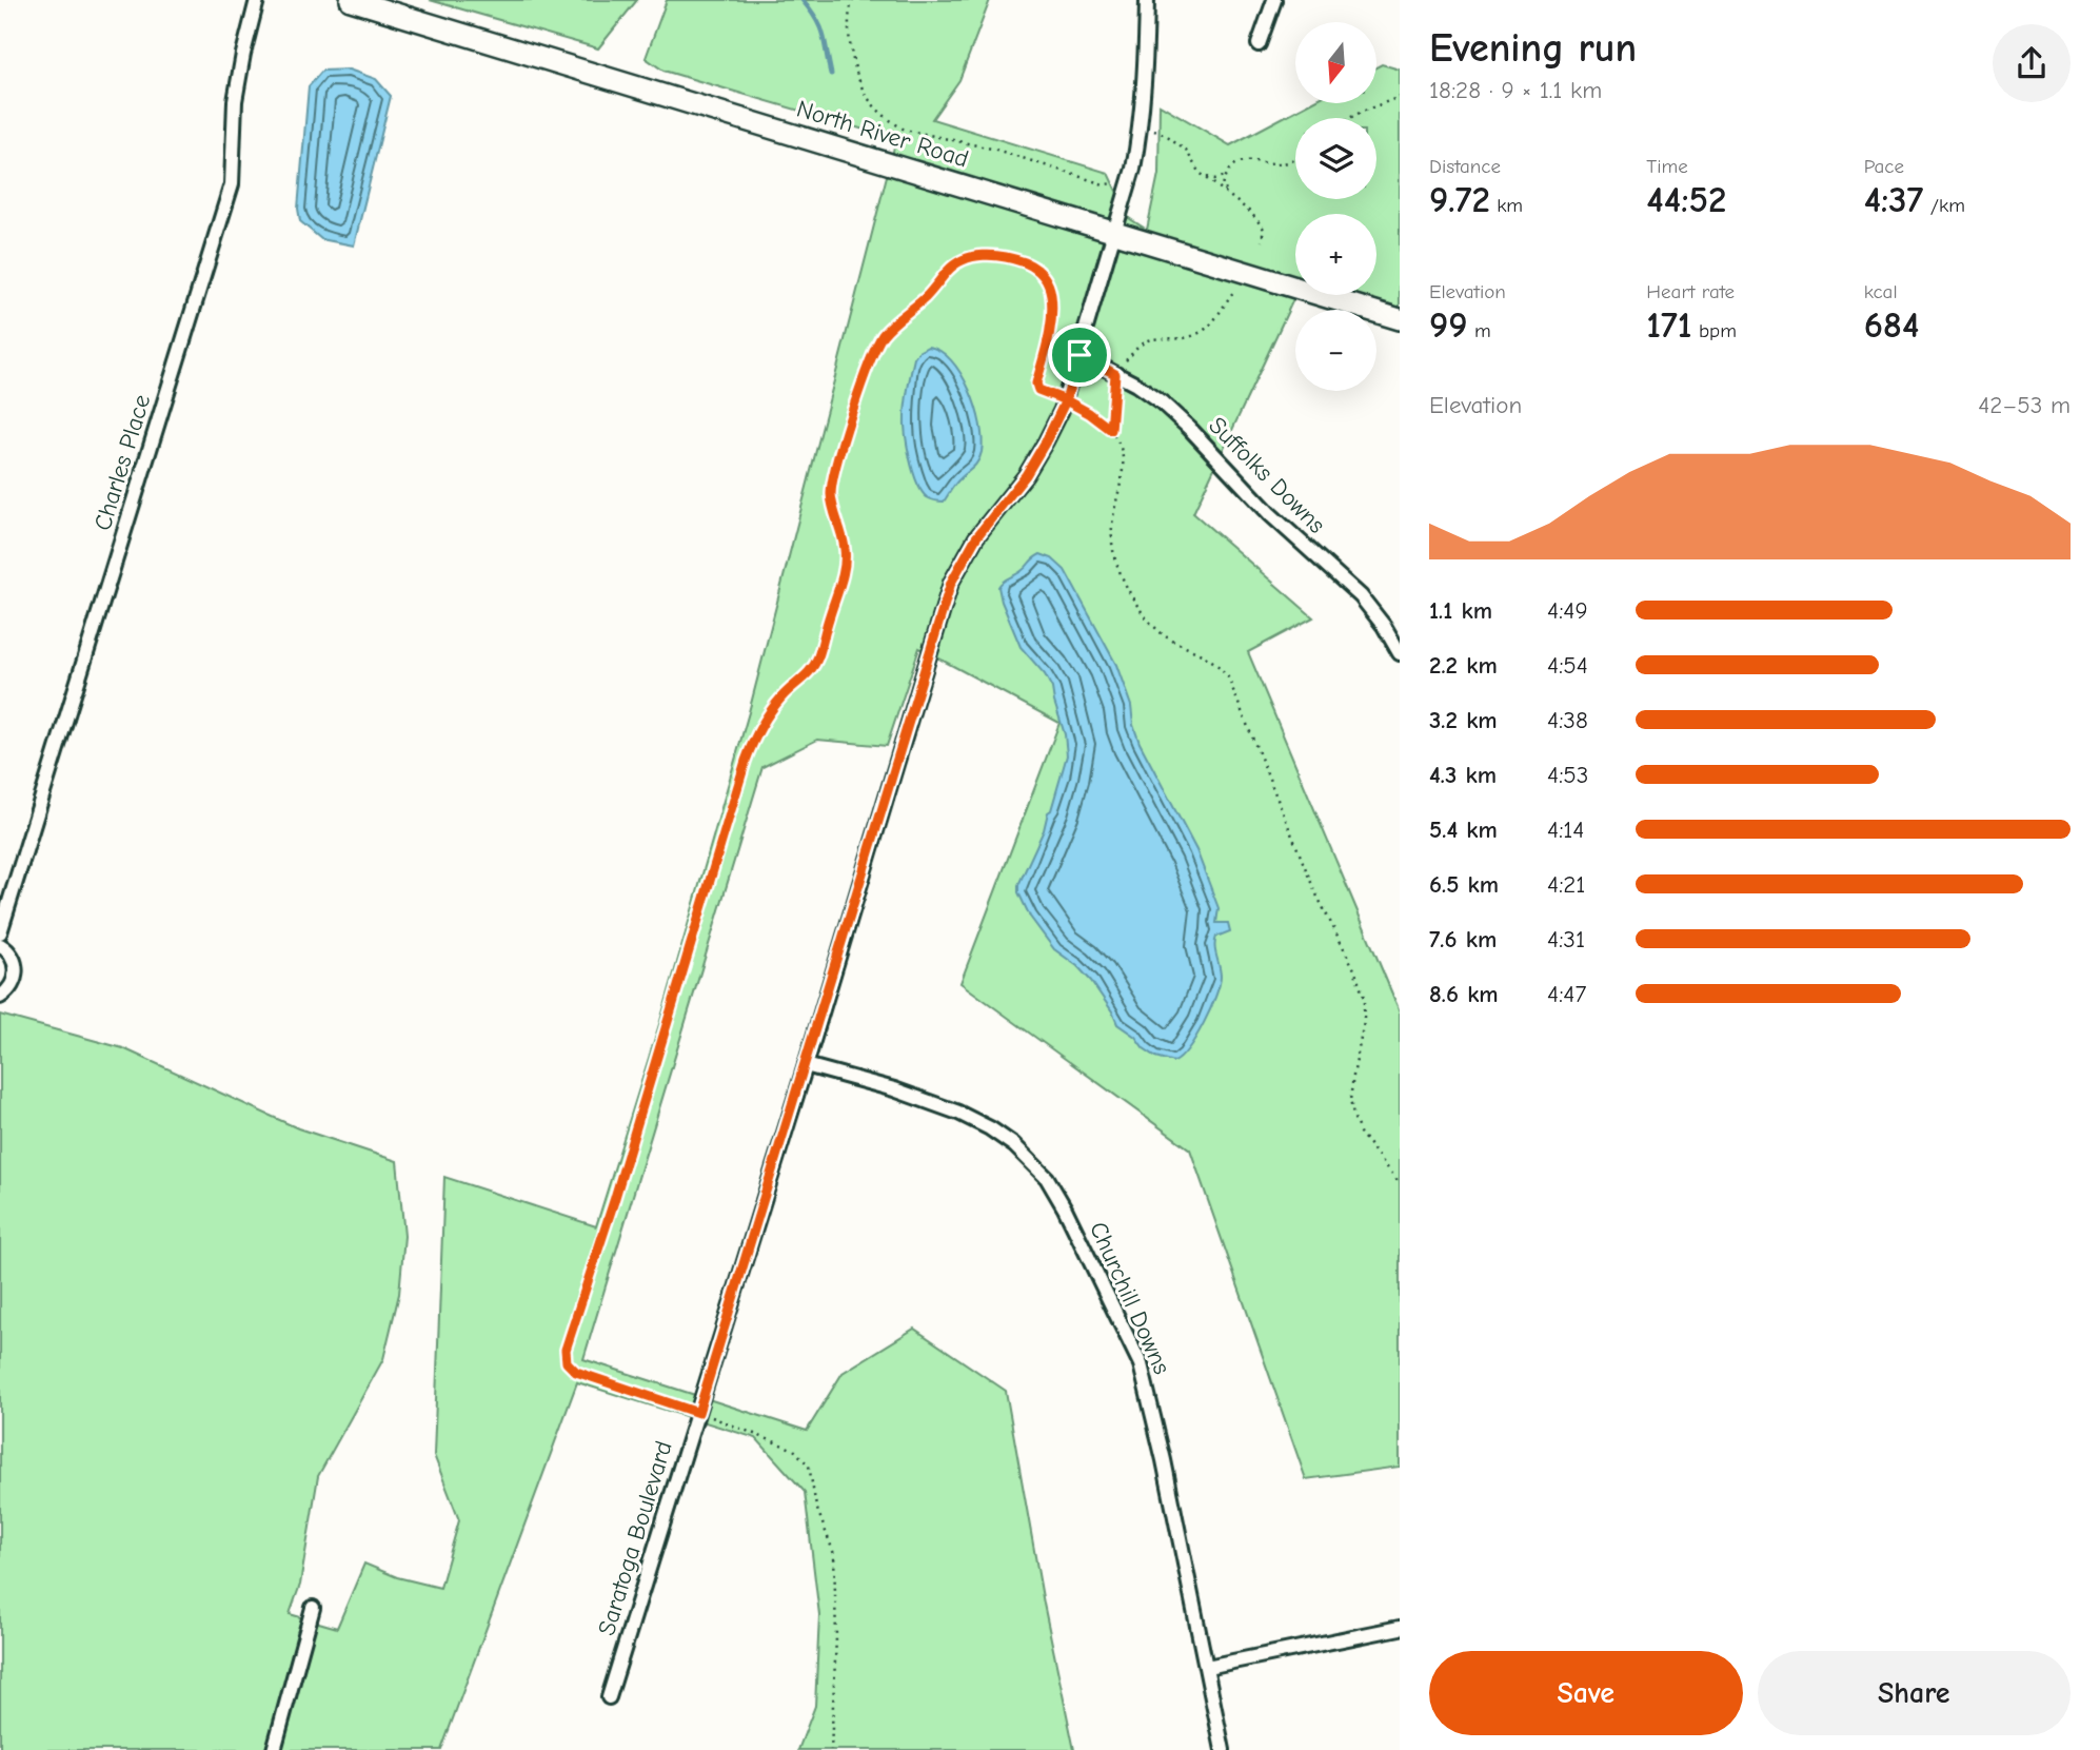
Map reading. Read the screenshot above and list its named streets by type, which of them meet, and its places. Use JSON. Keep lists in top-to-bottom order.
{
  "streets": {
    "street": [
      "North River Road",
      "Charles Place",
      "Suffolks Downs",
      "Churchill Downs",
      "Saratoga Boulevard"
    ]
  },
  "crossings": [
    ["North River Road", "Saratoga Boulevard"],
    ["Suffolks Downs", "Saratoga Boulevard"],
    ["Churchill Downs", "Saratoga Boulevard"]
  ],
  "north": "bottom",
  "page": {
    "heading": ["Evening run", "18:28 · 9 × 1.1 km"],
    "map_buttons": ["+", "−"],
    "stats": [
      ["Distance", "9.72 km"],
      ["Time", "44:52"],
      ["Pace", "4:37 /km"],
      ["Elevation", "99 m"],
      ["Heart rate", "171 bpm"],
      ["kcal", "684"]
    ],
    "chart": ["Elevation", "42–53 m"],
    "list": [
      {
        "name": "1.1 km",
        "note": "4:49"
      },
      {
        "name": "2.2 km",
        "note": "4:54"
      },
      {
        "name": "3.2 km",
        "note": "4:38"
      },
      {
        "name": "4.3 km",
        "note": "4:53"
      },
      {
        "name": "5.4 km",
        "note": "4:14"
      },
      {
        "name": "6.5 km",
        "note": "4:21"
      },
      {
        "name": "7.6 km",
        "note": "4:31"
      },
      {
        "name": "8.6 km",
        "note": "4:47"
      }
    ],
    "buttons": ["Save", "Share"]
  }
}
